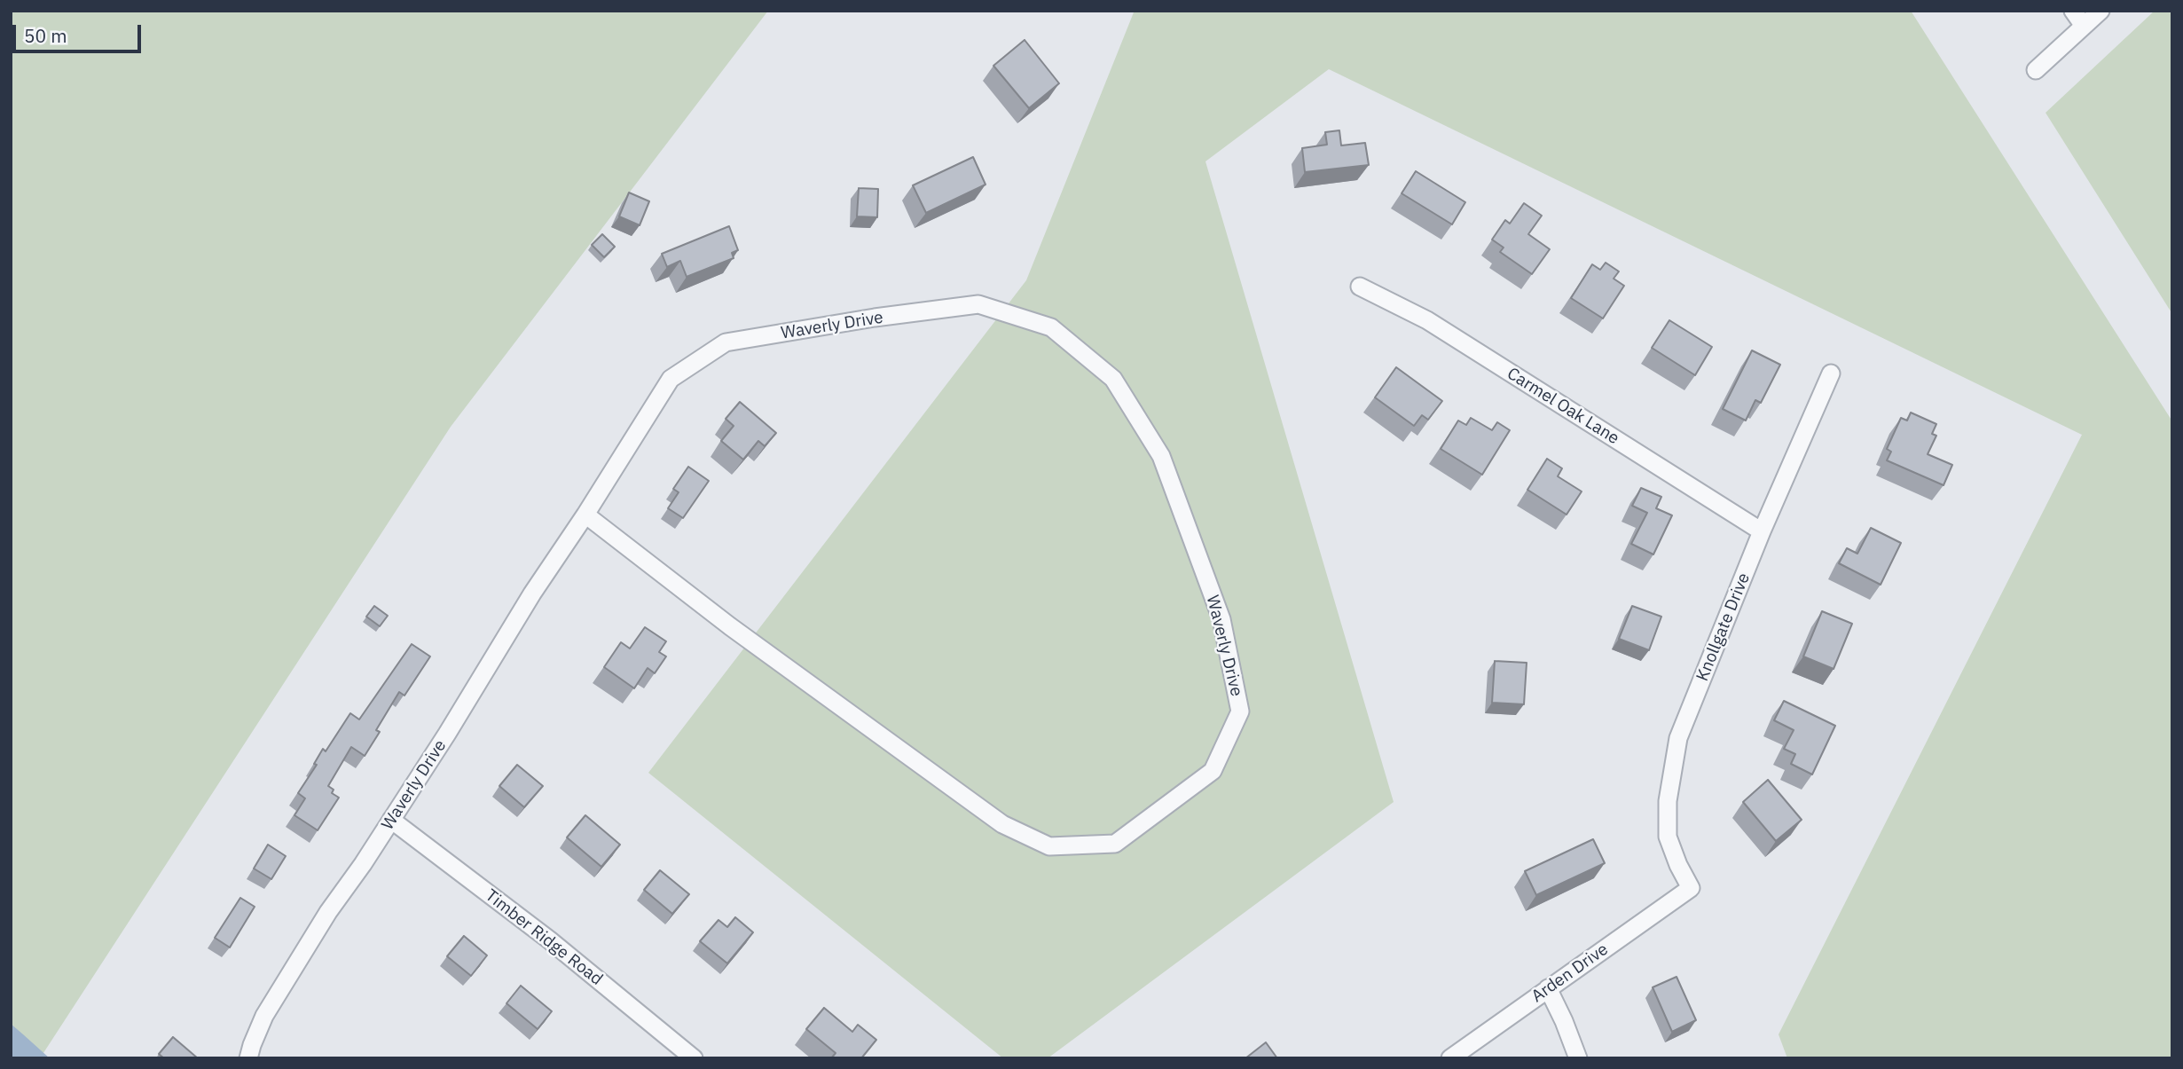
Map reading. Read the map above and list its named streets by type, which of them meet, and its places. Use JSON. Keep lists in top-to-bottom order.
{
  "streets": {
    "street": [
      "Waverly Drive",
      "Carmel Oak Lane",
      "Knollgate Drive",
      "Timber Ridge Road",
      "Arden Drive"
    ]
  },
  "crossings": [
    ["Waverly Drive", "Timber Ridge Road"],
    ["Carmel Oak Lane", "Knollgate Drive"],
    ["Knollgate Drive", "Arden Drive"]
  ],
  "scale_bar": "50 m"
}
